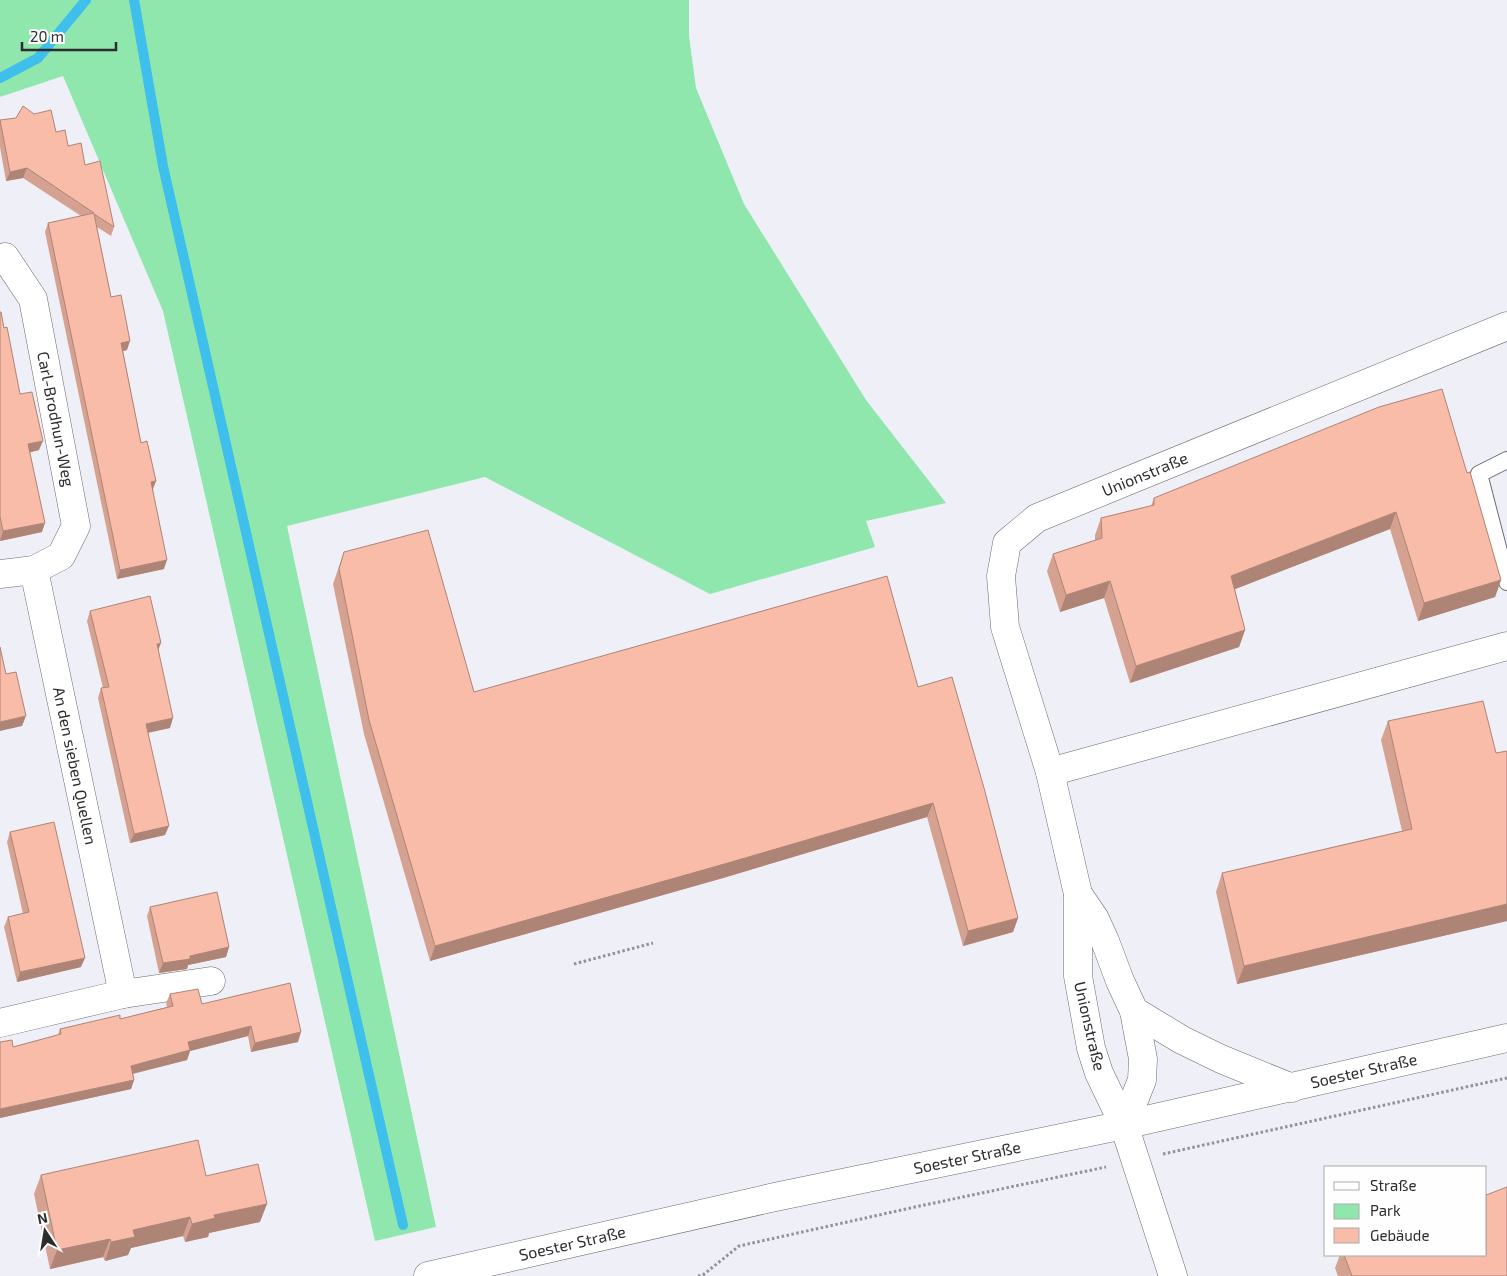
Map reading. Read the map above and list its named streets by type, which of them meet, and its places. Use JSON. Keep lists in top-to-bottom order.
{
  "streets": {
    "street": [
      "Carl-Brodhun-Weg",
      "Unionstraße",
      "An den sieben Quellen",
      "Soester Straße"
    ]
  },
  "crossings": [
    ["Carl-Brodhun-Weg", "An den sieben Quellen"],
    ["Unionstraße", "Soester Straße"]
  ],
  "legend": ["Straße", "Park", "Gebäude"],
  "scale_bar": "20 m",
  "north": "top"
}
